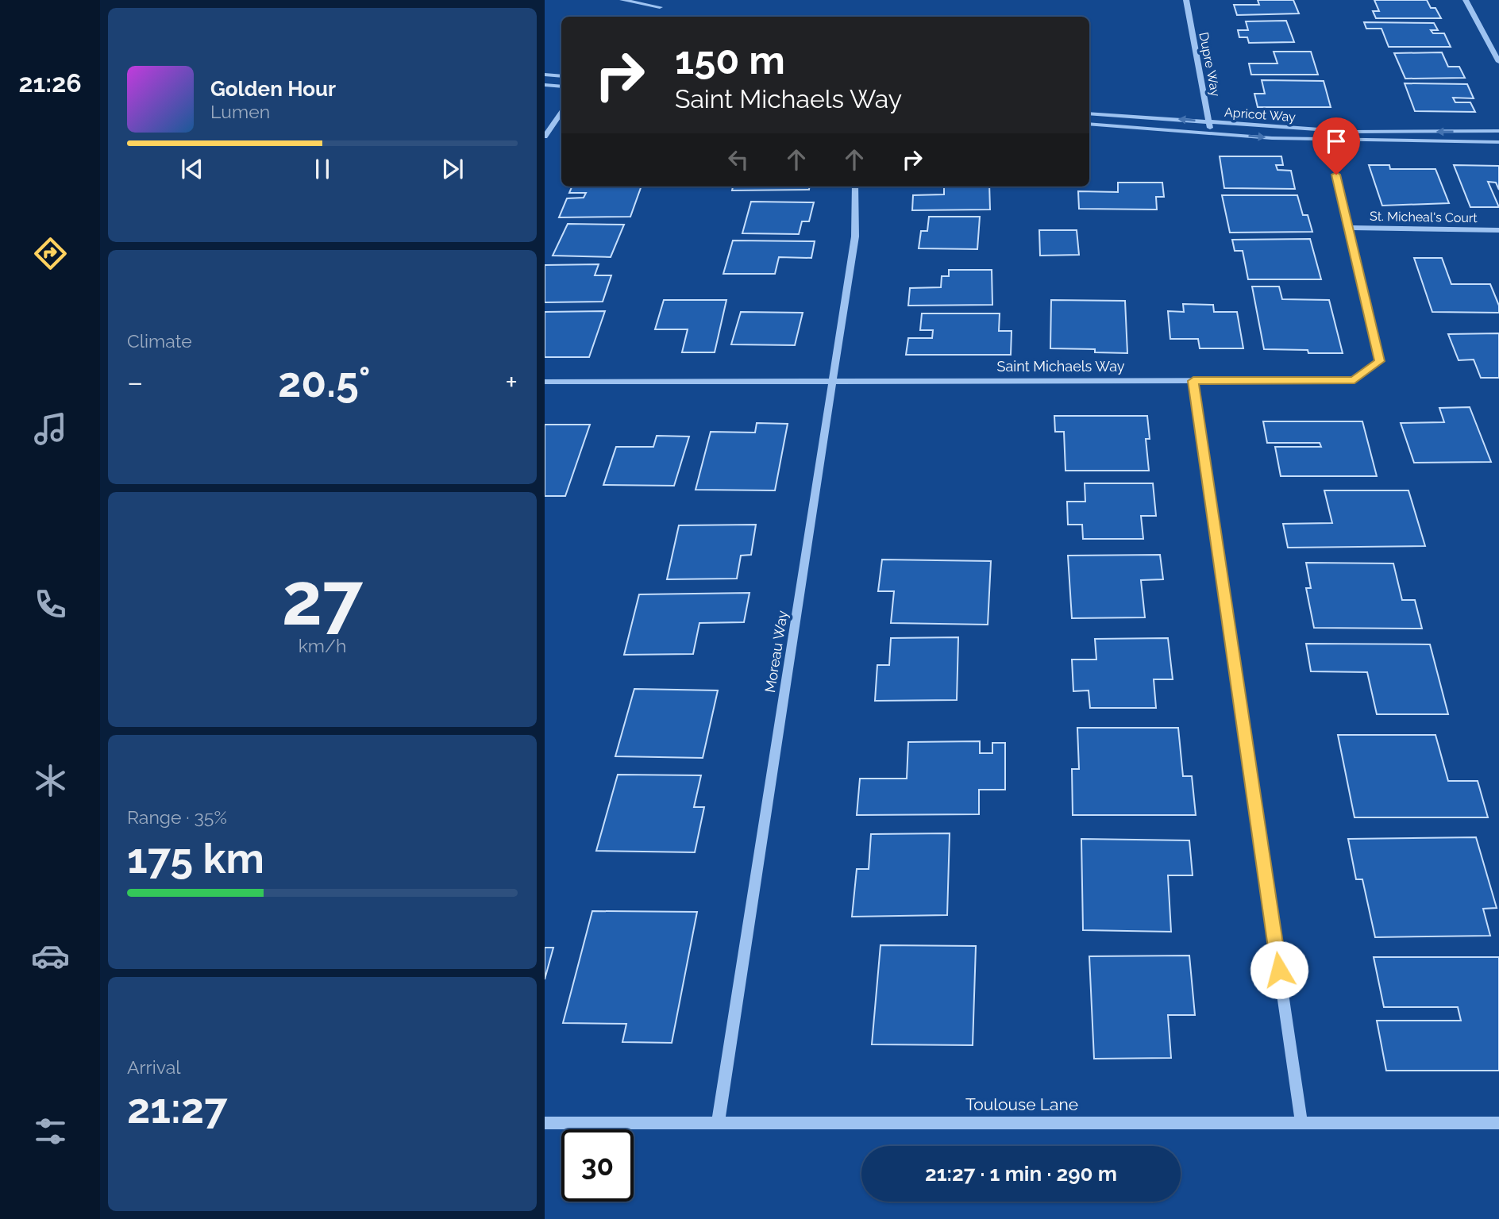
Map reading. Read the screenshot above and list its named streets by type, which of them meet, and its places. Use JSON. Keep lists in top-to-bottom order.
{
  "streets": {
    "street": [
      "Dupre Way",
      "Apricot Way",
      "St. Micheal's Court",
      "Saint Michaels Way",
      "Moreau Way",
      "Toulouse Lane"
    ]
  },
  "crossings": [
    ["Dupre Way", "Apricot Way"],
    ["St. Micheal's Court", "Saint Michaels Way"],
    ["Saint Michaels Way", "Moreau Way"],
    ["Moreau Way", "Toulouse Lane"]
  ],
  "page": {
    "tabs": "21:26",
    "turn": ["150 m", "Saint Michaels Way"],
    "song": ["Golden Hour", "Lumen"],
    "tile": [
      "Climate",
      ["27", "km/h"],
      ["Range · 35%", "175 km"],
      ["Arrival", "21:27"]
    ],
    "heat": ["−", "20.5°", "+"],
    "limit": "30",
    "trip": "21:27 · 1 min · 290 m"
  }
}
